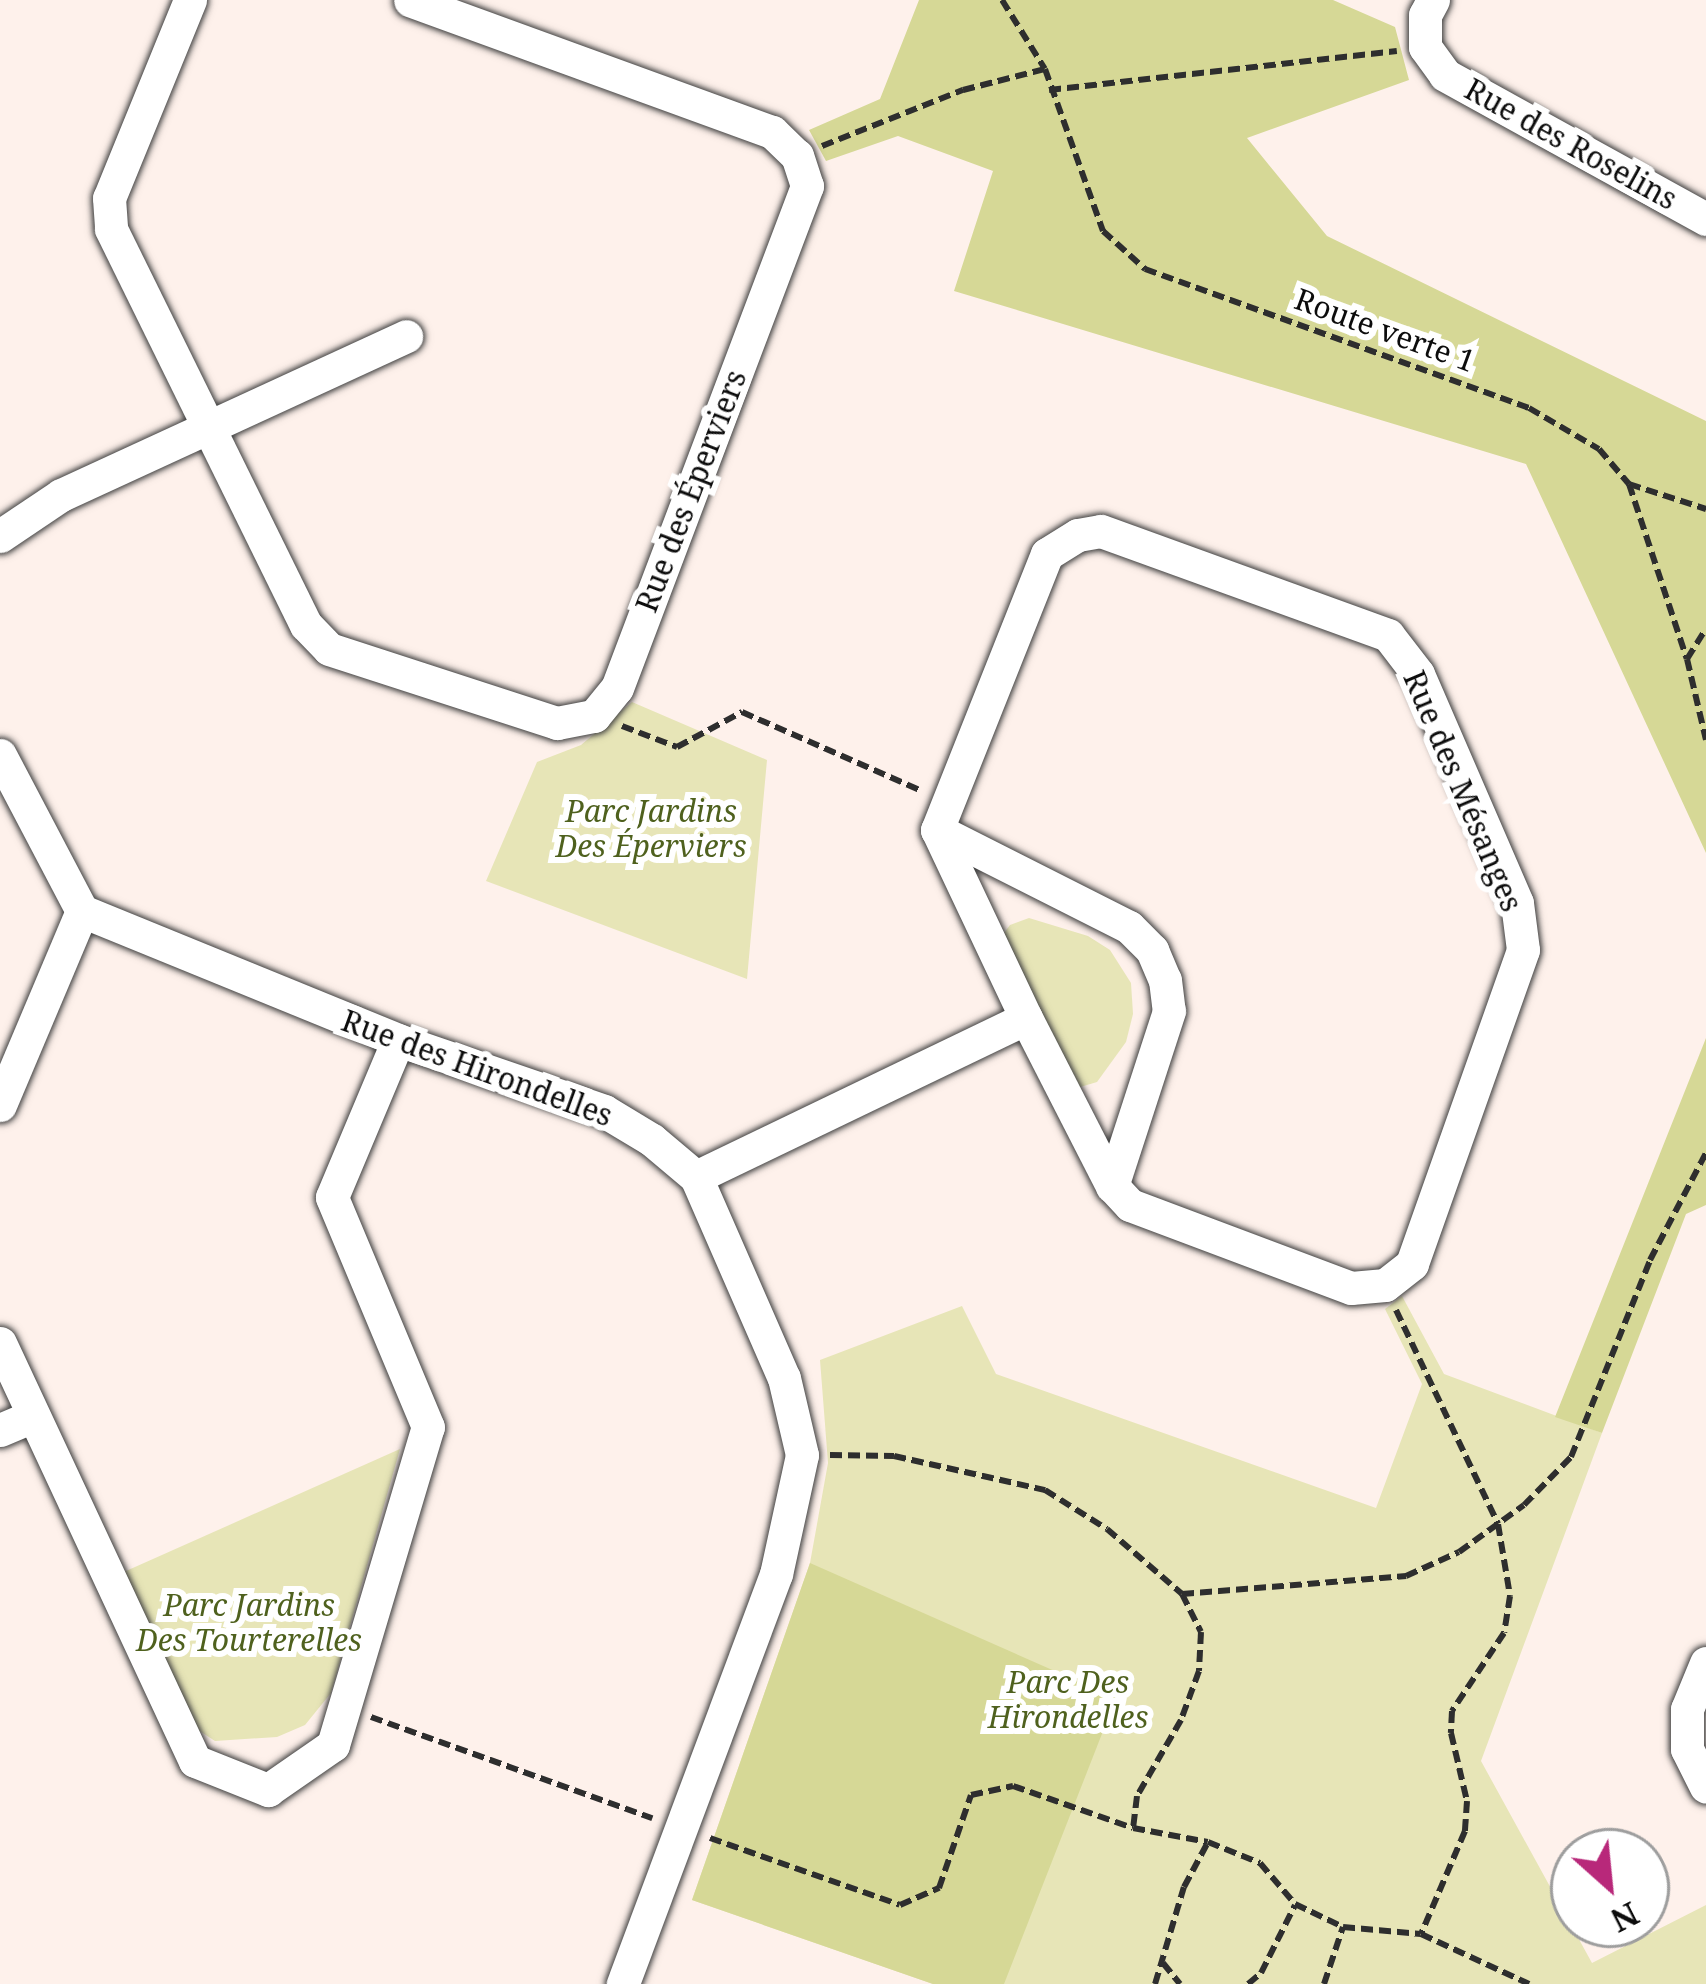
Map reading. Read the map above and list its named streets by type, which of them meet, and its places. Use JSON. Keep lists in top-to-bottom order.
{
  "streets": {
    "street": [
      "Rue des Roselins",
      "Rue des Éperviers",
      "Rue des Mésanges",
      "Rue des Hirondelles"
    ],
    "path": ["Route verte 1"]
  },
  "parks": ["Parc Jardins Des Éperviers", "Parc Jardins Des Tourterelles", "Parc Des Hirondelles"],
  "north": "bottom right"
}
